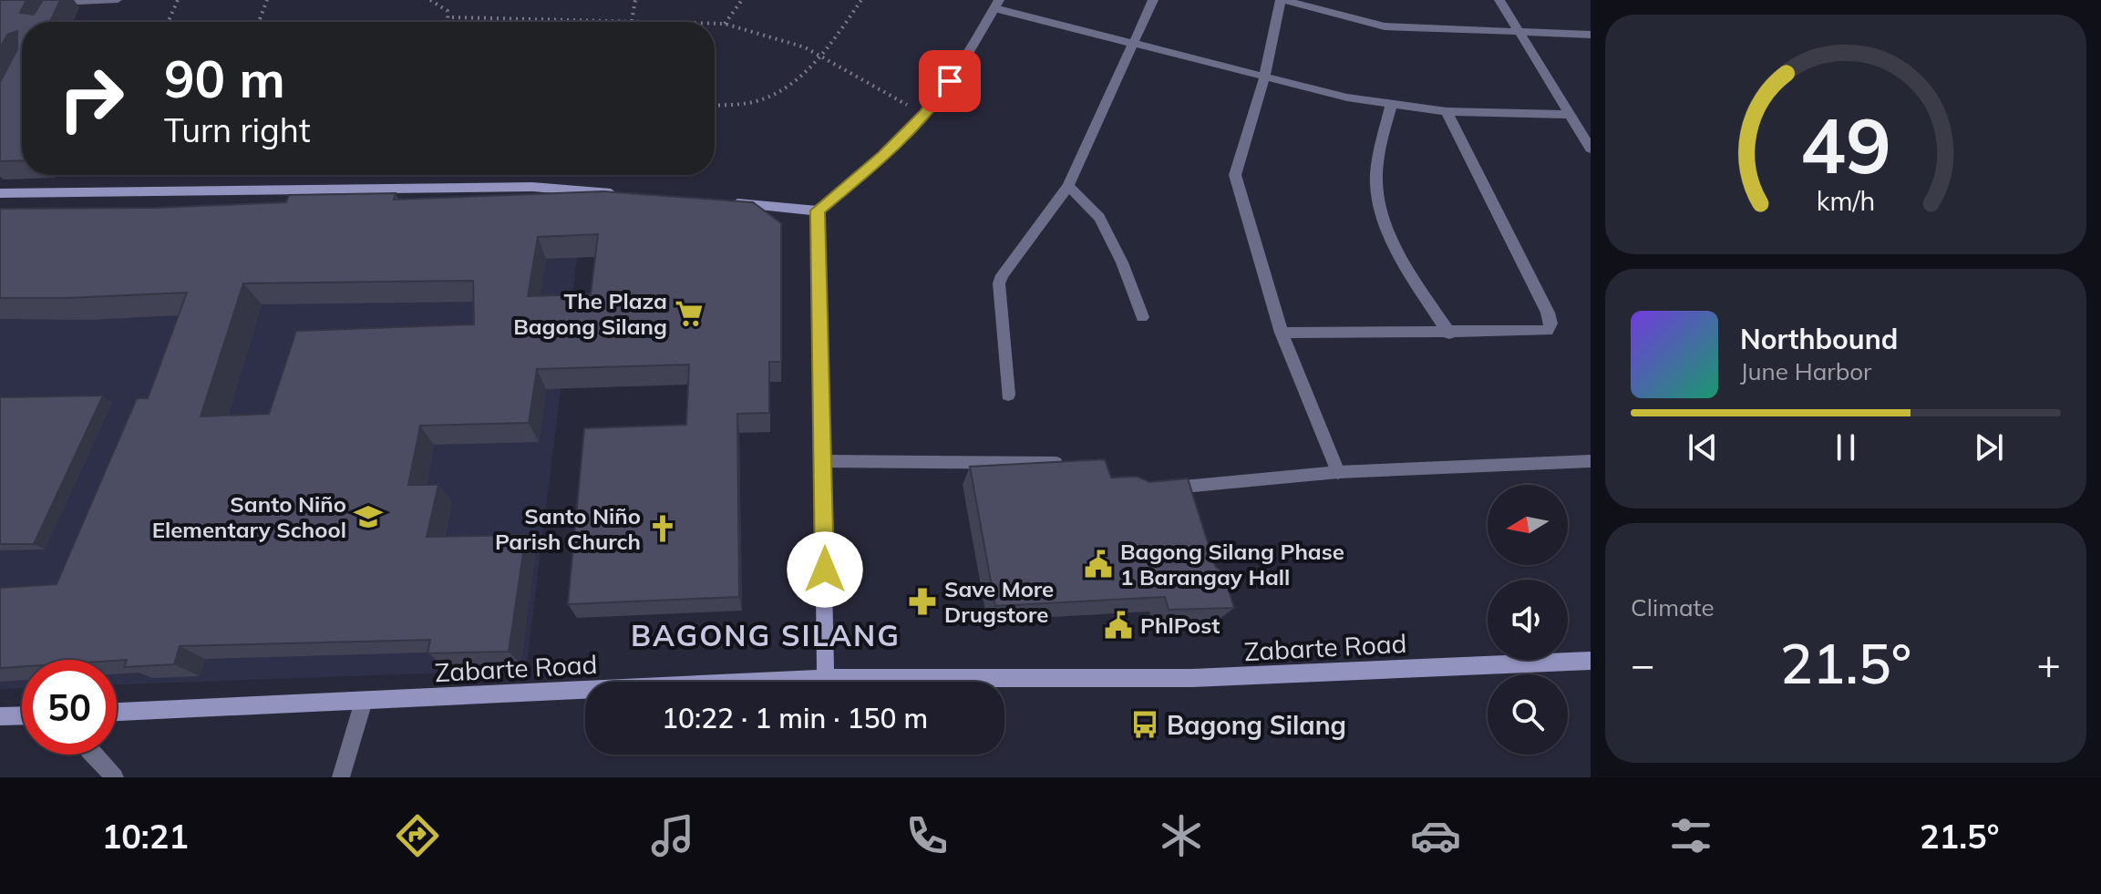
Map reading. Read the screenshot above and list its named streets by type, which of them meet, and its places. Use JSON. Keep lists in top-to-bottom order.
{
  "streets": {
    "main road": ["Zabarte Road"]
  },
  "districts": ["BAGONG SILANG"],
  "places": {
    "supermarket": ["The Plaza Bagong Silang"],
    "school or university": ["Santo Niño Elementary School"],
    "church": ["Santo Niño Parish Church"],
    "public building": ["Bagong Silang Phase 1 Barangay Hall", "PhlPost"],
    "pharmacy": ["Save More Drugstore"],
    "bus stop": ["Bagong Silang"]
  },
  "north": "left",
  "page": {
    "turn": ["90 m", "Turn right"],
    "song": ["Northbound", "June Harbor"],
    "tile": "Climate",
    "heat": ["−", "21.5°", "+"],
    "limit": "50",
    "trip": "10:22 · 1 min · 150 m",
    "tabs": ["10:21", "21.5°"],
    "gauge": ["49", "km/h"]
  }
}
